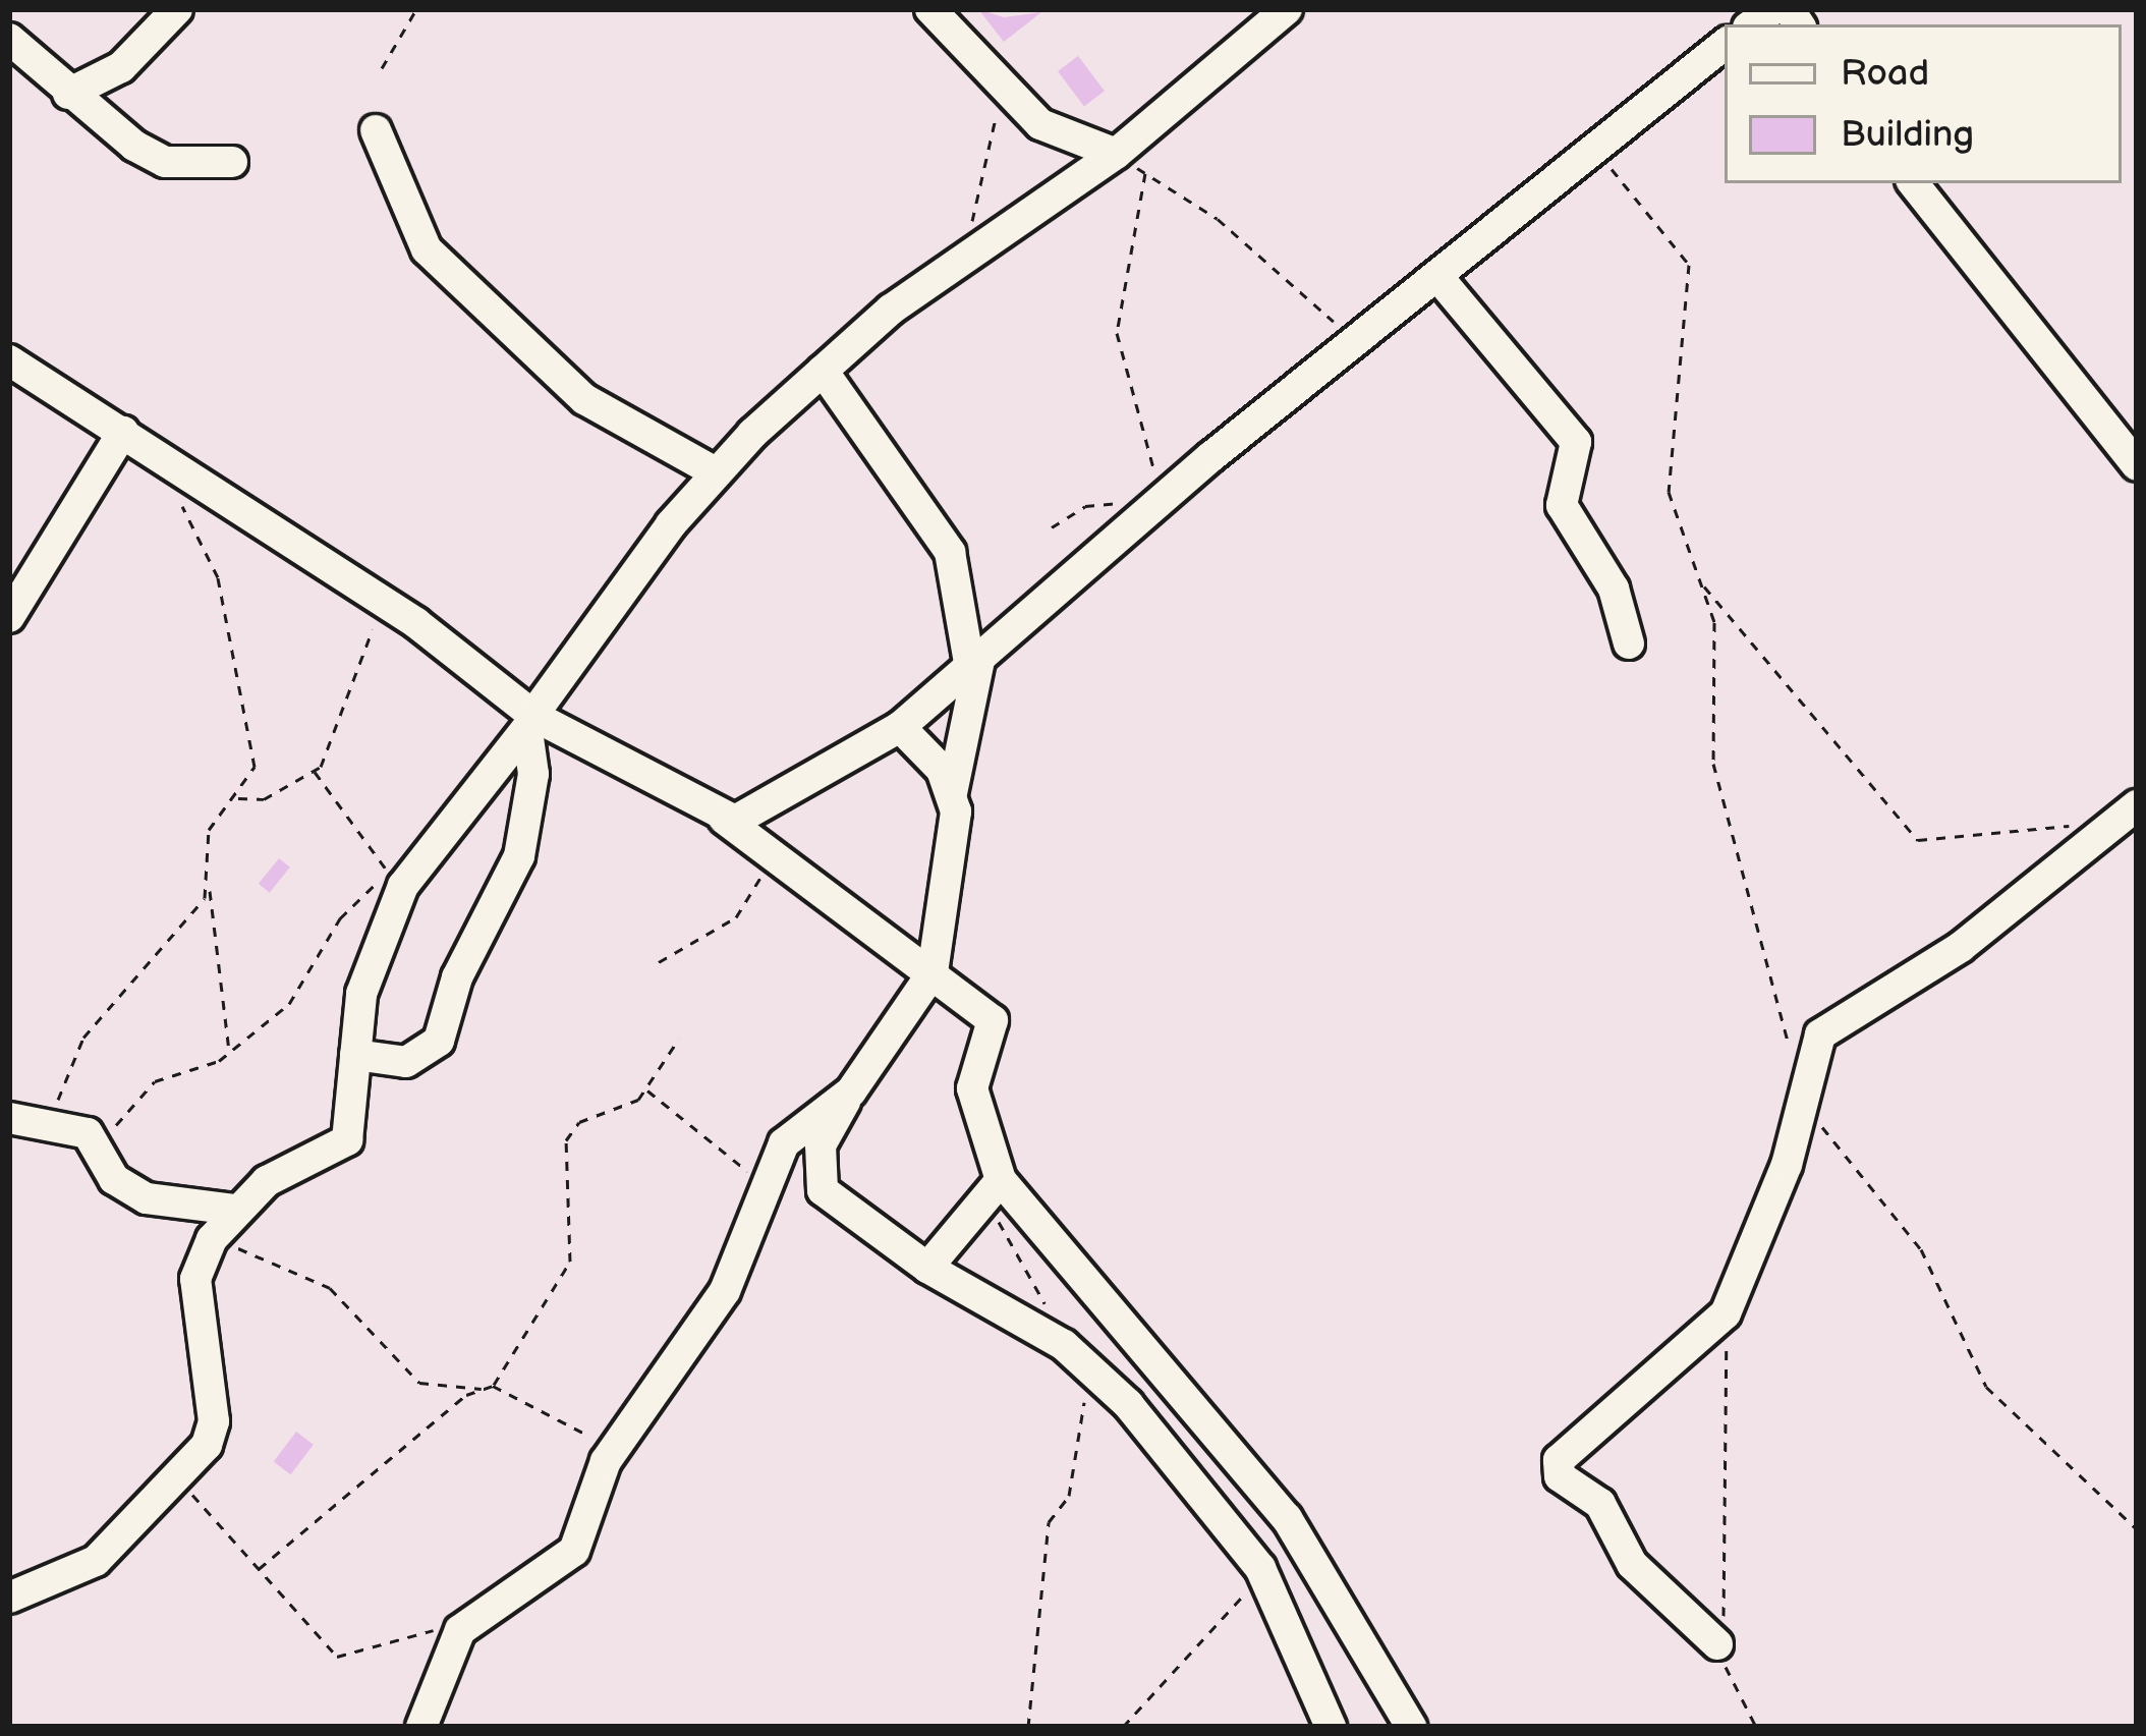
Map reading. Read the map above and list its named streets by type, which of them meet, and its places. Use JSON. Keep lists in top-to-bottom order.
{
  "legend": ["Road", "Building"]
}
